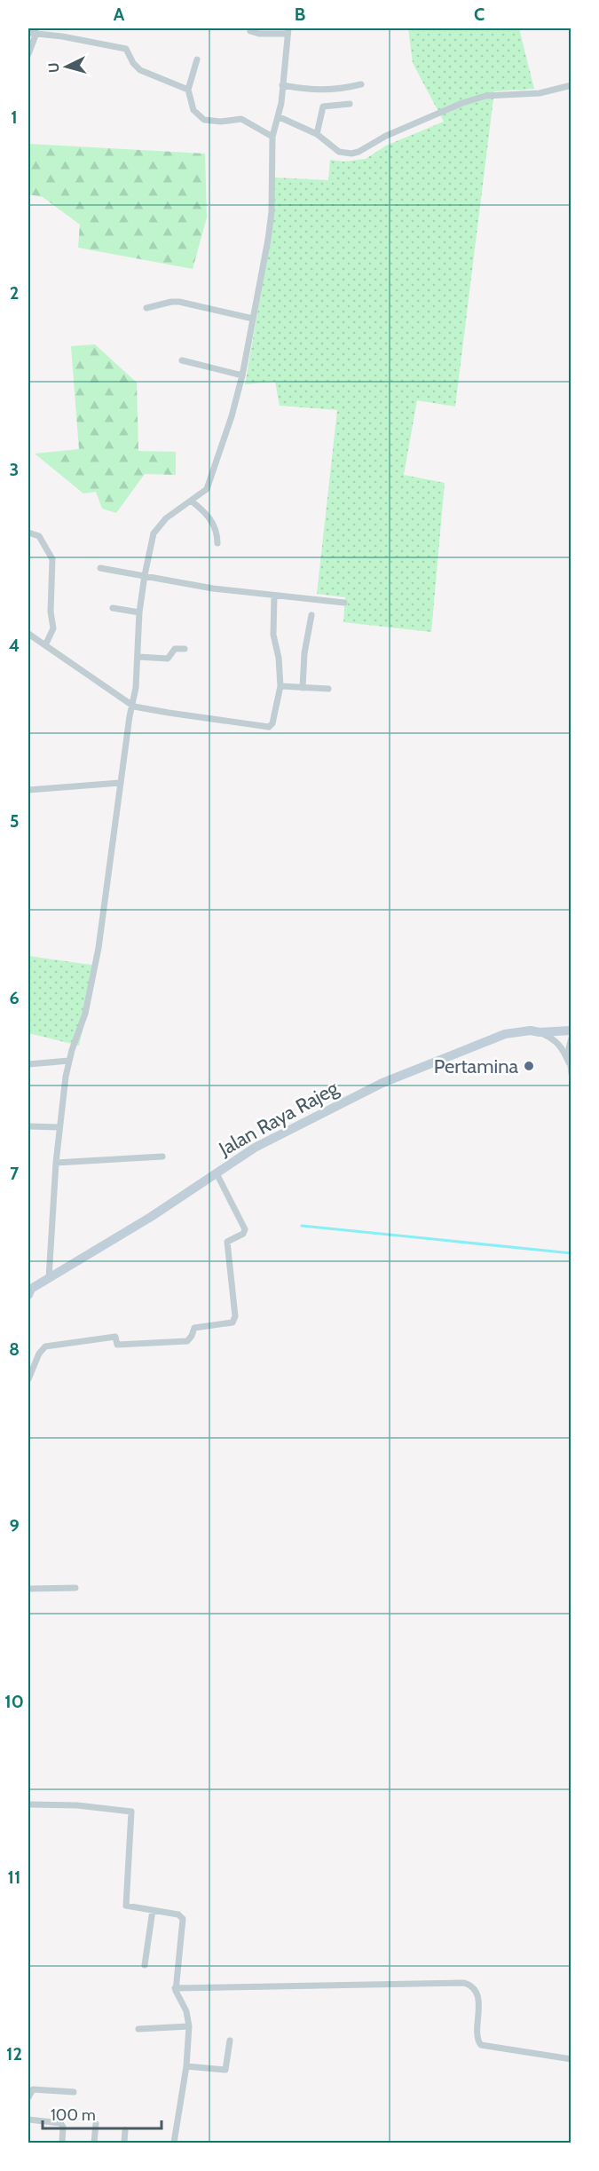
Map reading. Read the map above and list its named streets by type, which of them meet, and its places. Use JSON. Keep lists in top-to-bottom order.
{
  "streets": {
    "main road": ["Jalan Raya Rajeg"]
  },
  "places": ["Pertamina"],
  "scale_bar": "100 m",
  "north": "left",
  "grid": {
    "columns": ["A", "B", "C"],
    "rows": [
      "1",
      "2",
      "3",
      "4",
      "5",
      "6",
      "7",
      "8",
      "9",
      "10",
      "11",
      "12"
    ]
  }
}
